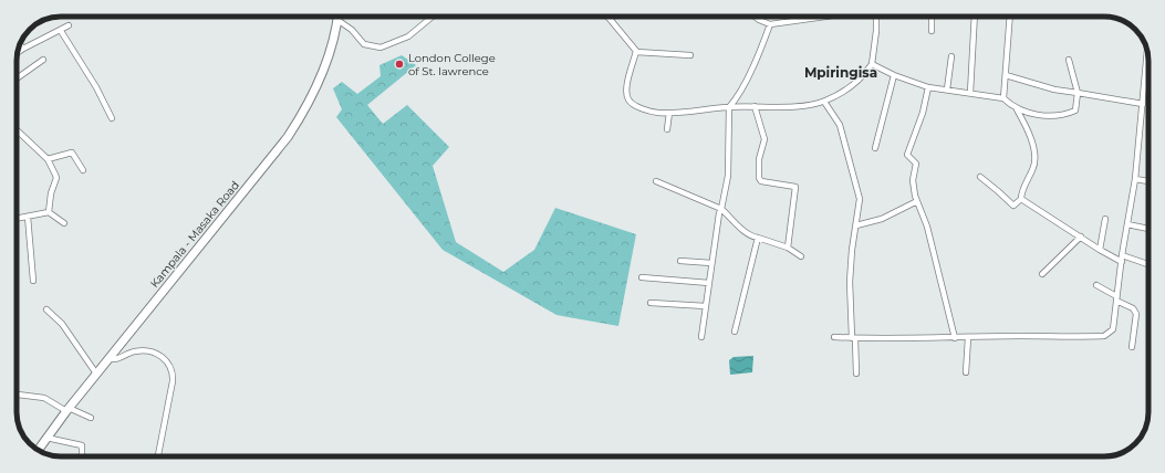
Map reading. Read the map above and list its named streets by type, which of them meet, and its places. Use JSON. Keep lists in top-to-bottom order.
{
  "streets": {
    "main road": ["Kampala - Masaka Road"]
  },
  "districts": ["Mpiringisa"],
  "places": ["London College of St. lawrence"]
}
